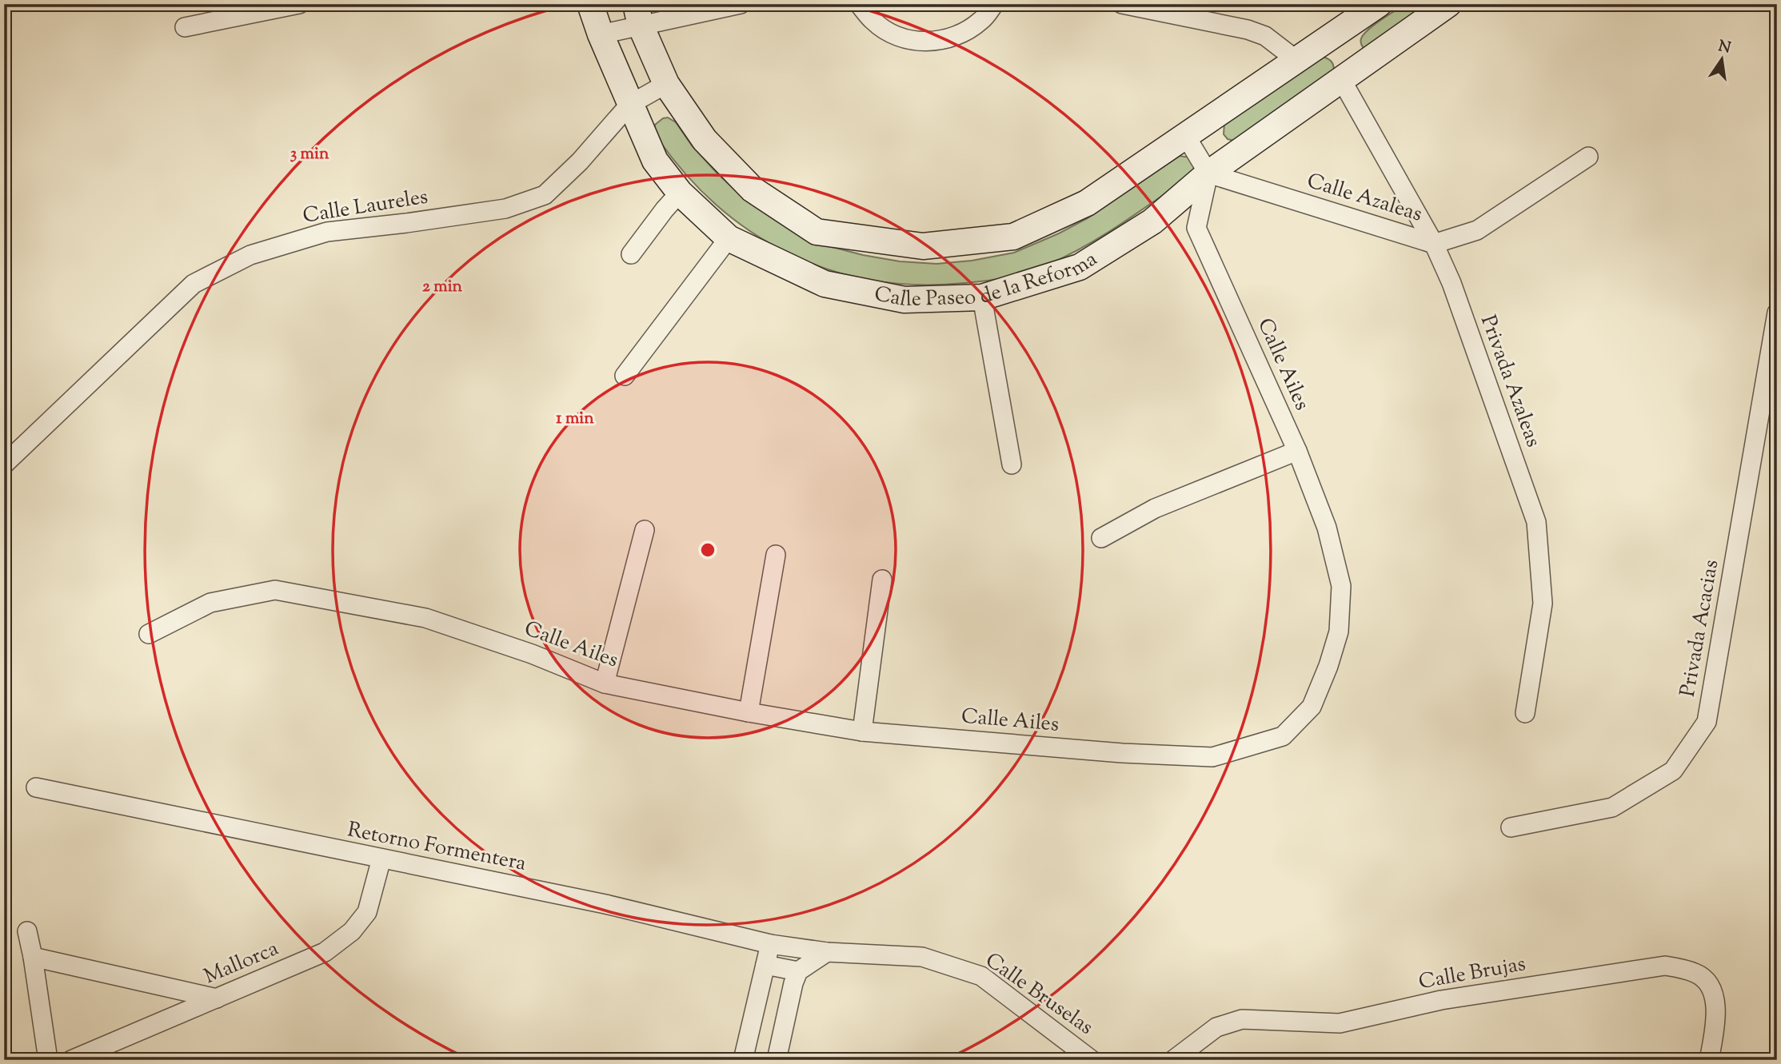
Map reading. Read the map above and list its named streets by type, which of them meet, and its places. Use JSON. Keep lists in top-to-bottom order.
{
  "streets": {
    "main road": ["Calle Paseo de la Reforma"],
    "street": [
      "Calle Azaleas",
      "Calle Laureles",
      "Calle Ailes",
      "Privada Azaleas",
      "Privada Acacias",
      "Retorno Formentera",
      "Mallorca",
      "Calle Brujas",
      "Calle Bruselas"
    ]
  },
  "crossings": [
    ["Calle Azaleas", "Calle Paseo de la Reforma"],
    ["Calle Azaleas", "Calle Ailes"],
    ["Calle Azaleas", "Privada Azaleas"],
    ["Calle Laureles", "Calle Paseo de la Reforma"],
    ["Calle Paseo de la Reforma", "Calle Ailes"],
    ["Retorno Formentera", "Mallorca"],
    ["Retorno Formentera", "Calle Bruselas"]
  ],
  "north": "top",
  "rings": ["3 min", "2 min", "1 min"]
}
